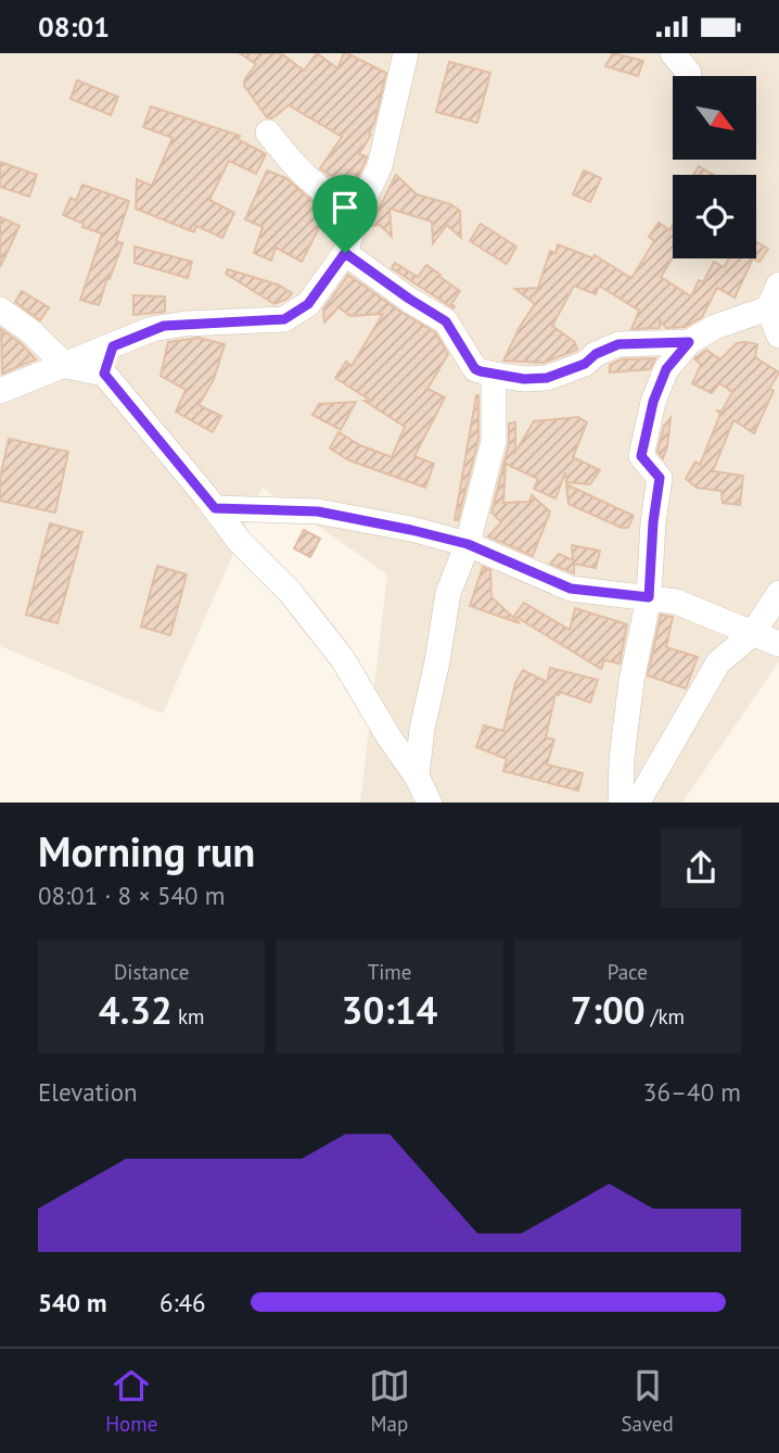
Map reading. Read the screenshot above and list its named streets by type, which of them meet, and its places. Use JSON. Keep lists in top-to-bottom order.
{
  "north": "bottom right",
  "page": {
    "status": "08:01",
    "heading": ["Morning run", "08:01 · 8 × 540 m"],
    "stats": [
      ["Distance", "4.32 km"],
      ["Time", "30:14"],
      ["Pace", "7:00 /km"]
    ],
    "chart": ["Elevation", "36–40 m"],
    "list": [
      {
        "name": "540 m",
        "note": "6:46"
      }
    ],
    "tabs": ["Home", "Map", "Saved"]
  }
}
